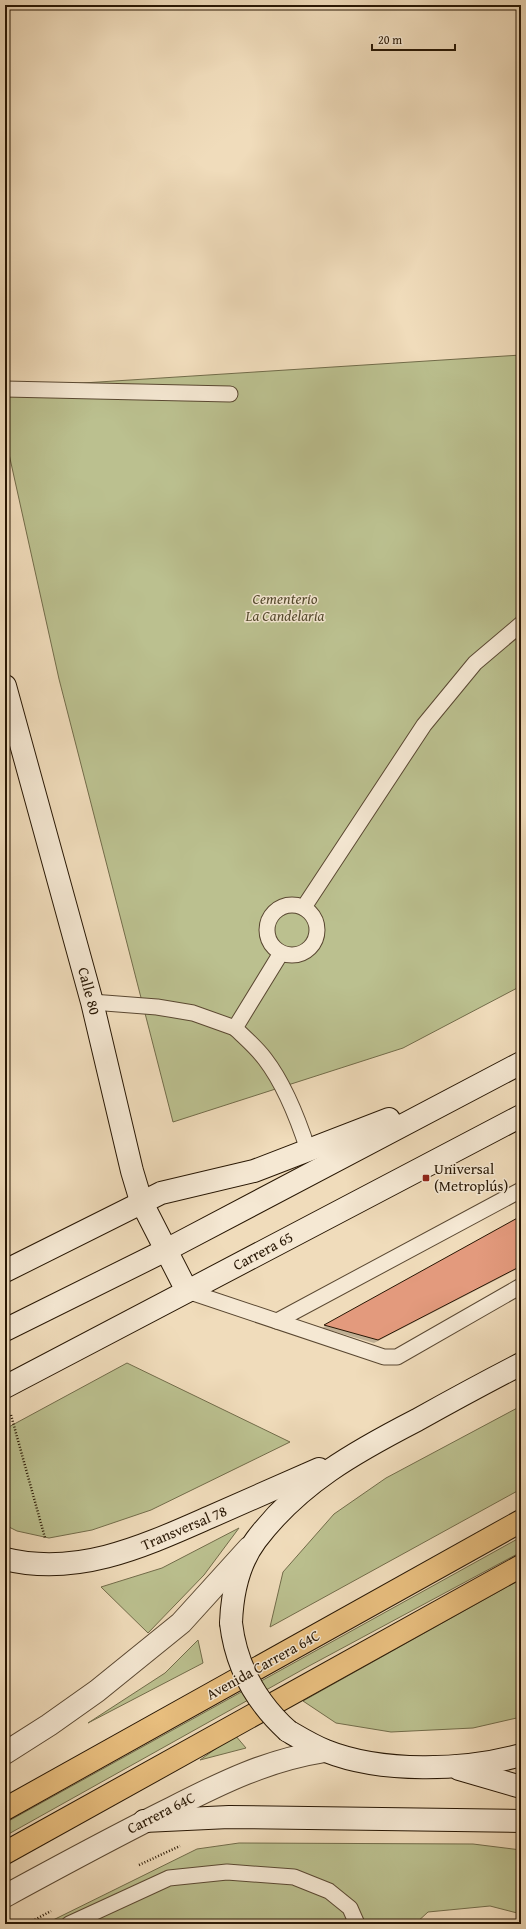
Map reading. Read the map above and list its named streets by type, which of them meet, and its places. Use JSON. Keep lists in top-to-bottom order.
{
  "streets": {
    "main road": [
      "Calle 80",
      "Carrera 65",
      "Transversal 78",
      "Avenida Carrera 64C",
      "Carrera 64C"
    ]
  },
  "crossings": [
    ["Calle 80", "Carrera 65"]
  ],
  "parks": ["Cementerio La Candelaria"],
  "places": {
    "transit": ["Universal (Metroplús)"]
  },
  "scale_bar": "20 m"
}
